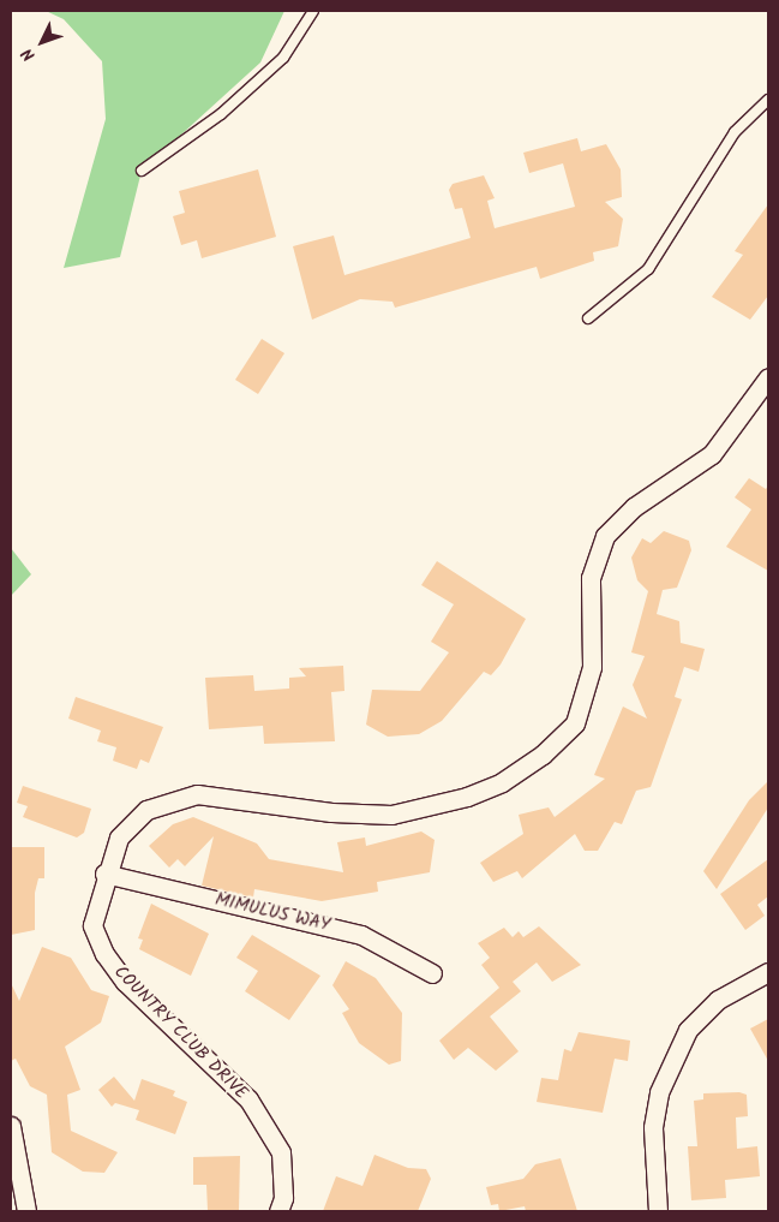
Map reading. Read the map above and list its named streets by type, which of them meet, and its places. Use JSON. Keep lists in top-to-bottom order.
{
  "streets": {
    "street": ["MIMULUS WAY", "COUNTRY CLUB DRIVE"]
  },
  "crossings": [
    ["MIMULUS WAY", "COUNTRY CLUB DRIVE"]
  ],
  "north": "bottom left"
}
